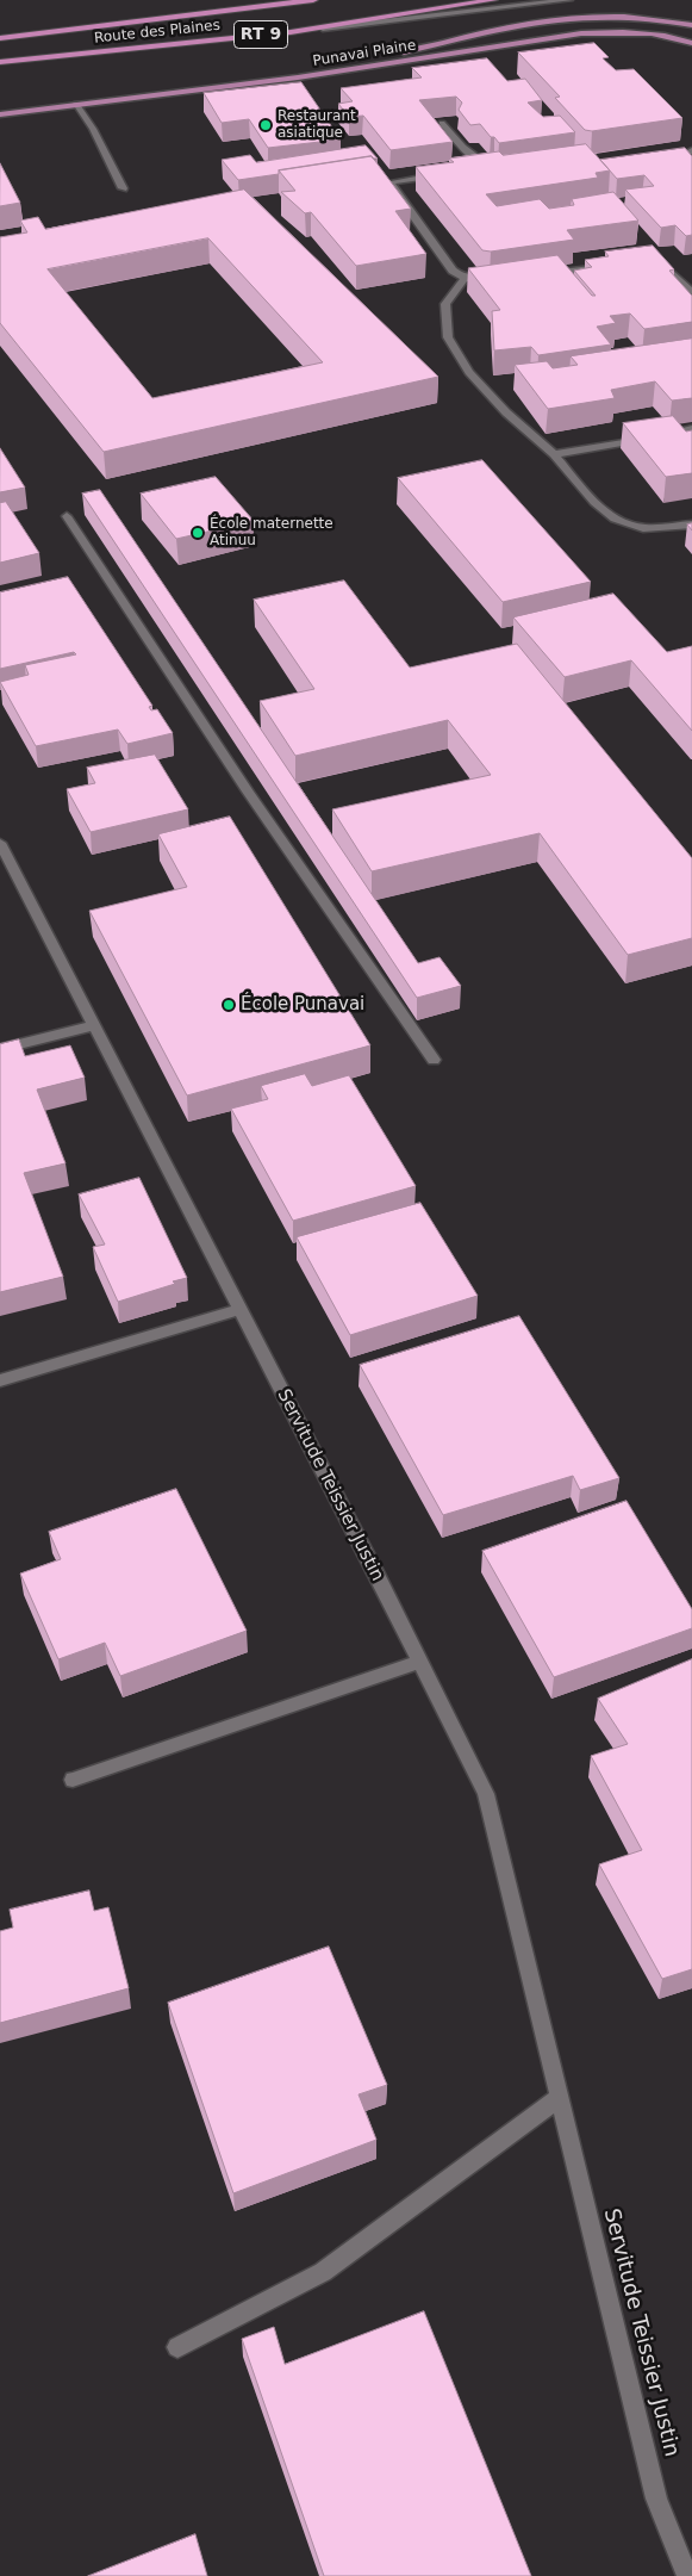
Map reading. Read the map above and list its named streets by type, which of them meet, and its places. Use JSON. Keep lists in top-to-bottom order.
{
  "streets": {
    "highway": ["Route des Plaines", "RT 9"],
    "main road": ["Punavai Plaine"],
    "street": ["Servitude Teissier Justin"]
  },
  "places": ["Restaurant asiatique", "École maternette Atinuu", "École Punavai"]
}
